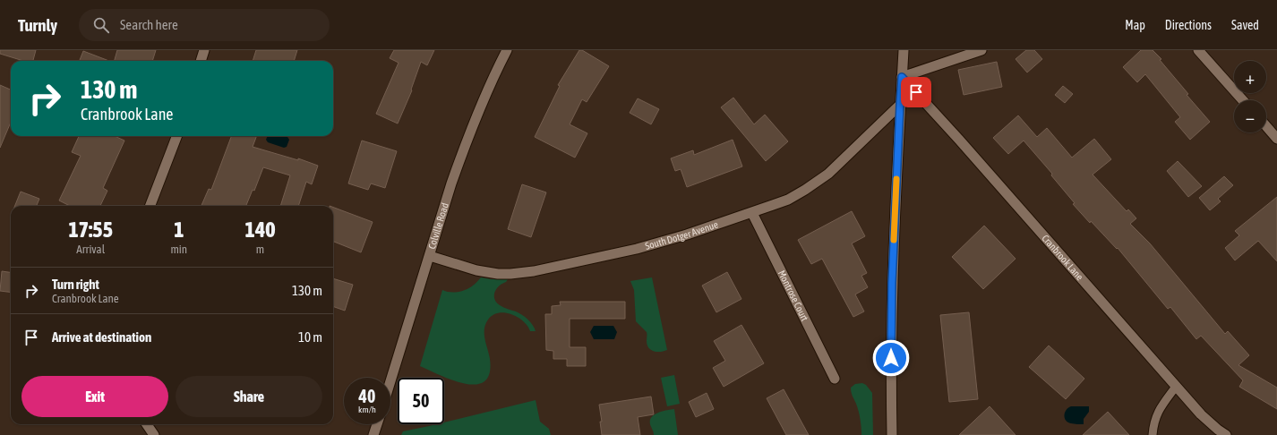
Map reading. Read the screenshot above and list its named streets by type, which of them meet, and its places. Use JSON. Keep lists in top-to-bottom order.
{
  "streets": {
    "street": [
      "Colville Road",
      "South Dotger Avenue",
      "Cranbrook Lane",
      "Montrose Court"
    ]
  },
  "crossings": [
    ["Colville Road", "South Dotger Avenue"],
    ["South Dotger Avenue", "Montrose Court"]
  ],
  "page": {
    "header": "Turnly",
    "search": "Search here",
    "nav": ["Map", "Directions", "Saved"],
    "map_buttons": ["+", "−"],
    "turn": ["130 m", "Cranbrook Lane"],
    "eta": [
      "17:55",
      "Arrival",
      "1",
      "min",
      "140",
      "m"
    ],
    "list": [
      {
        "name": "Turn right",
        "note": "Cranbrook Lane",
        "value": "130 m"
      },
      {
        "name": "Arrive at destination",
        "value": "10 m"
      }
    ],
    "buttons": ["Exit", "Share"],
    "speed": "40 km/h",
    "limit": "50"
  }
}
